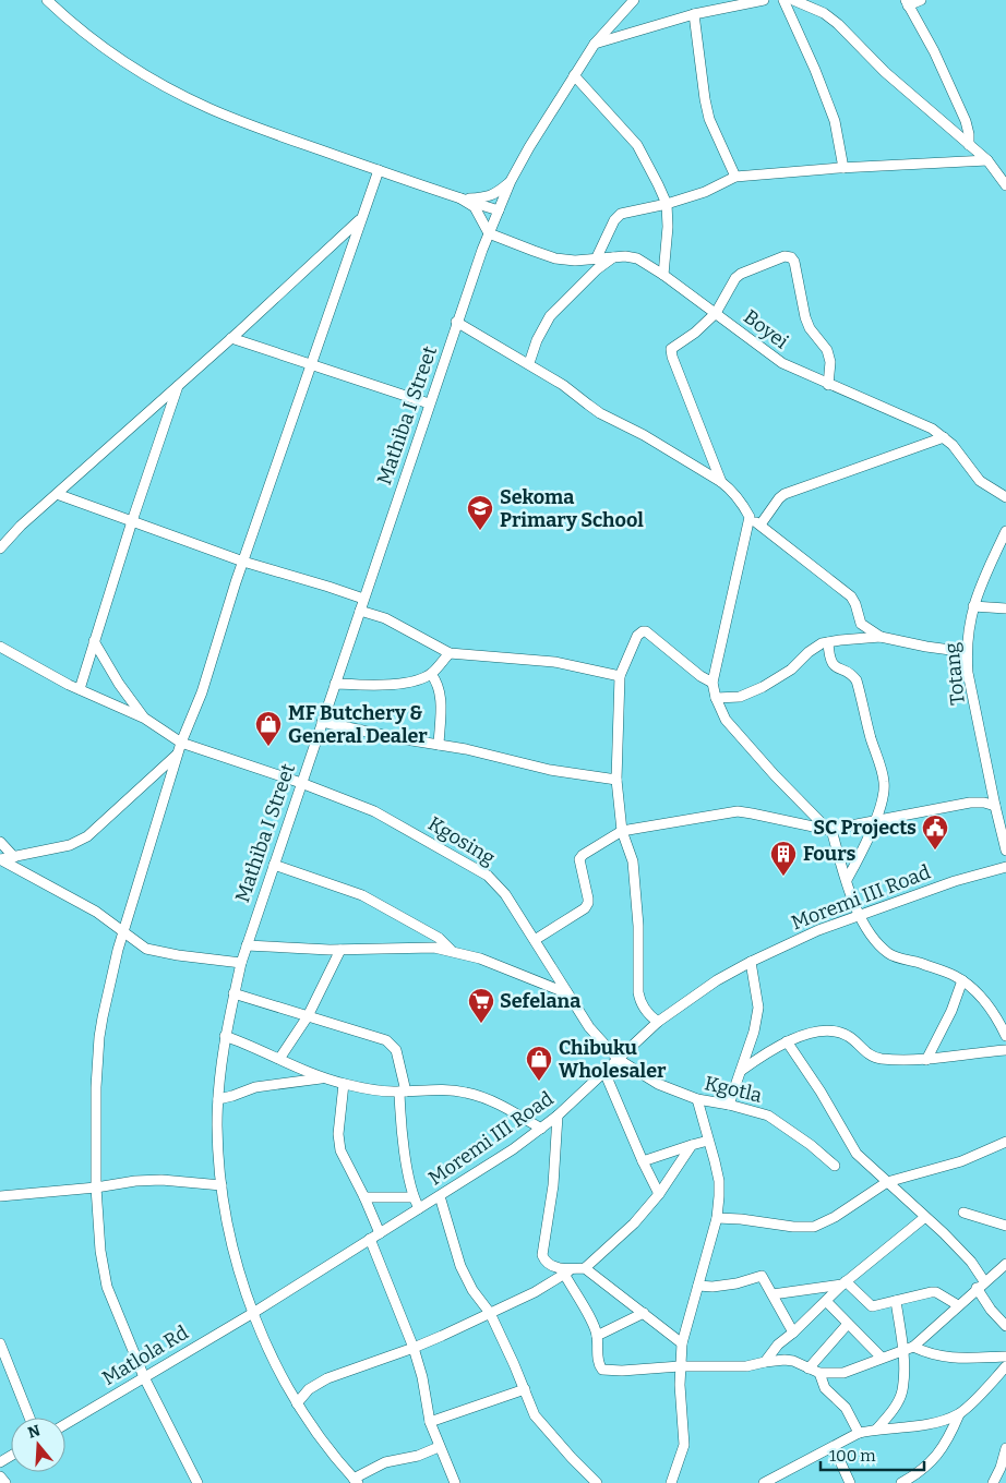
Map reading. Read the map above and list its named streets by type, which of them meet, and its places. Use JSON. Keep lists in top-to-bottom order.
{
  "streets": {
    "street": [
      "Boyei",
      "Mathiba I Street",
      "Totang",
      "Kgosing",
      "Moremi III Road",
      "Kgotla",
      "Matlola Rd"
    ]
  },
  "crossings": [
    ["Boyei", "Mathiba I Street"],
    ["Mathiba I Street", "Kgosing"],
    ["Mathiba I Street", "Moremi III Road"],
    ["Mathiba I Street", "Matlola Rd"],
    ["Kgosing", "Moremi III Road"],
    ["Kgosing", "Kgotla"],
    ["Moremi III Road", "Kgotla"],
    ["Moremi III Road", "Matlola Rd"]
  ],
  "places": {
    "school or university": ["Sekoma Primary School"],
    "shop": ["MF Butchery & General Dealer", "Chibuku Wholesaler"],
    "public building": ["SC Projects"],
    "building": ["Fours"],
    "supermarket": ["Sefelana"]
  },
  "scale_bar": "100 m",
  "north": "top"
}
